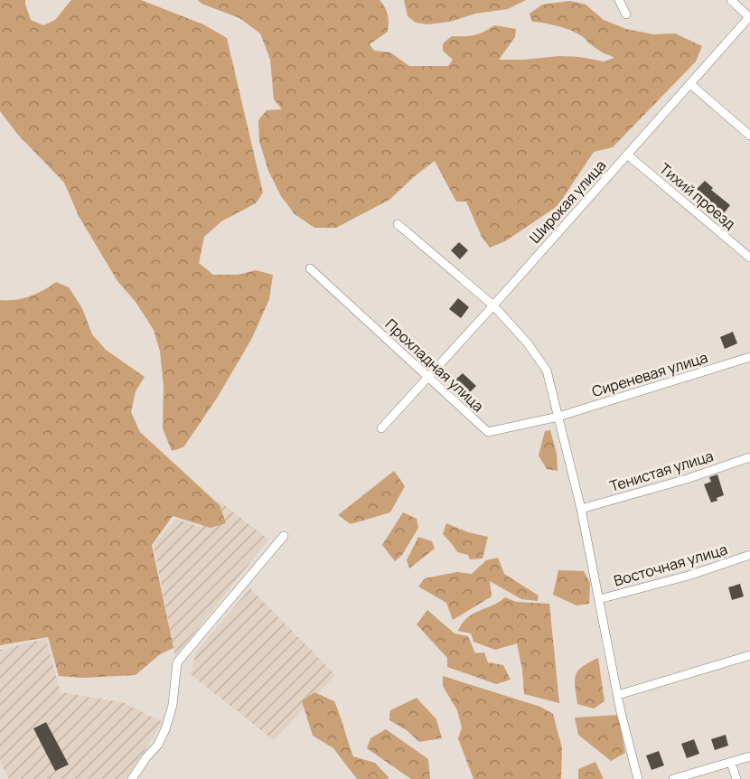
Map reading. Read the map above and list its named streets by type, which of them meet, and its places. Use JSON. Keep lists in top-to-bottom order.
{
  "streets": {
    "street": [
      "Тихий проезд",
      "Широкая улица",
      "Прохладная улица",
      "Сиреневая улица",
      "Тенистая улица",
      "Восточная улица"
    ]
  },
  "crossings": [
    ["Тихий проезд", "Широкая улица"],
    ["Широкая улица", "Прохладная улица"],
    ["Прохладная улица", "Сиреневая улица"]
  ]
}
